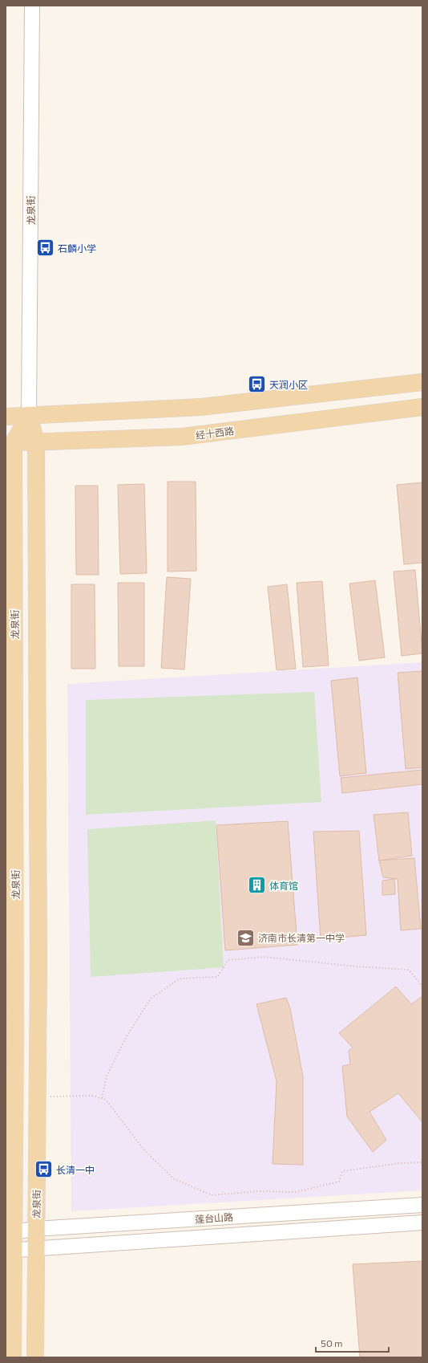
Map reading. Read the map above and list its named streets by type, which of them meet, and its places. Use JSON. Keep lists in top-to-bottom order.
{
  "streets": {
    "main road": ["龙泉街", "经十西路", "莲台山路"]
  },
  "crossings": [
    ["龙泉街", "经十西路"],
    ["龙泉街", "莲台山路"]
  ],
  "places": {
    "bus stop": ["石麟小学", "天润小区", "长清一中"],
    "building": ["体育馆"],
    "school or university": ["济南市长清第一中学"]
  },
  "scale_bar": "50 m"
}
